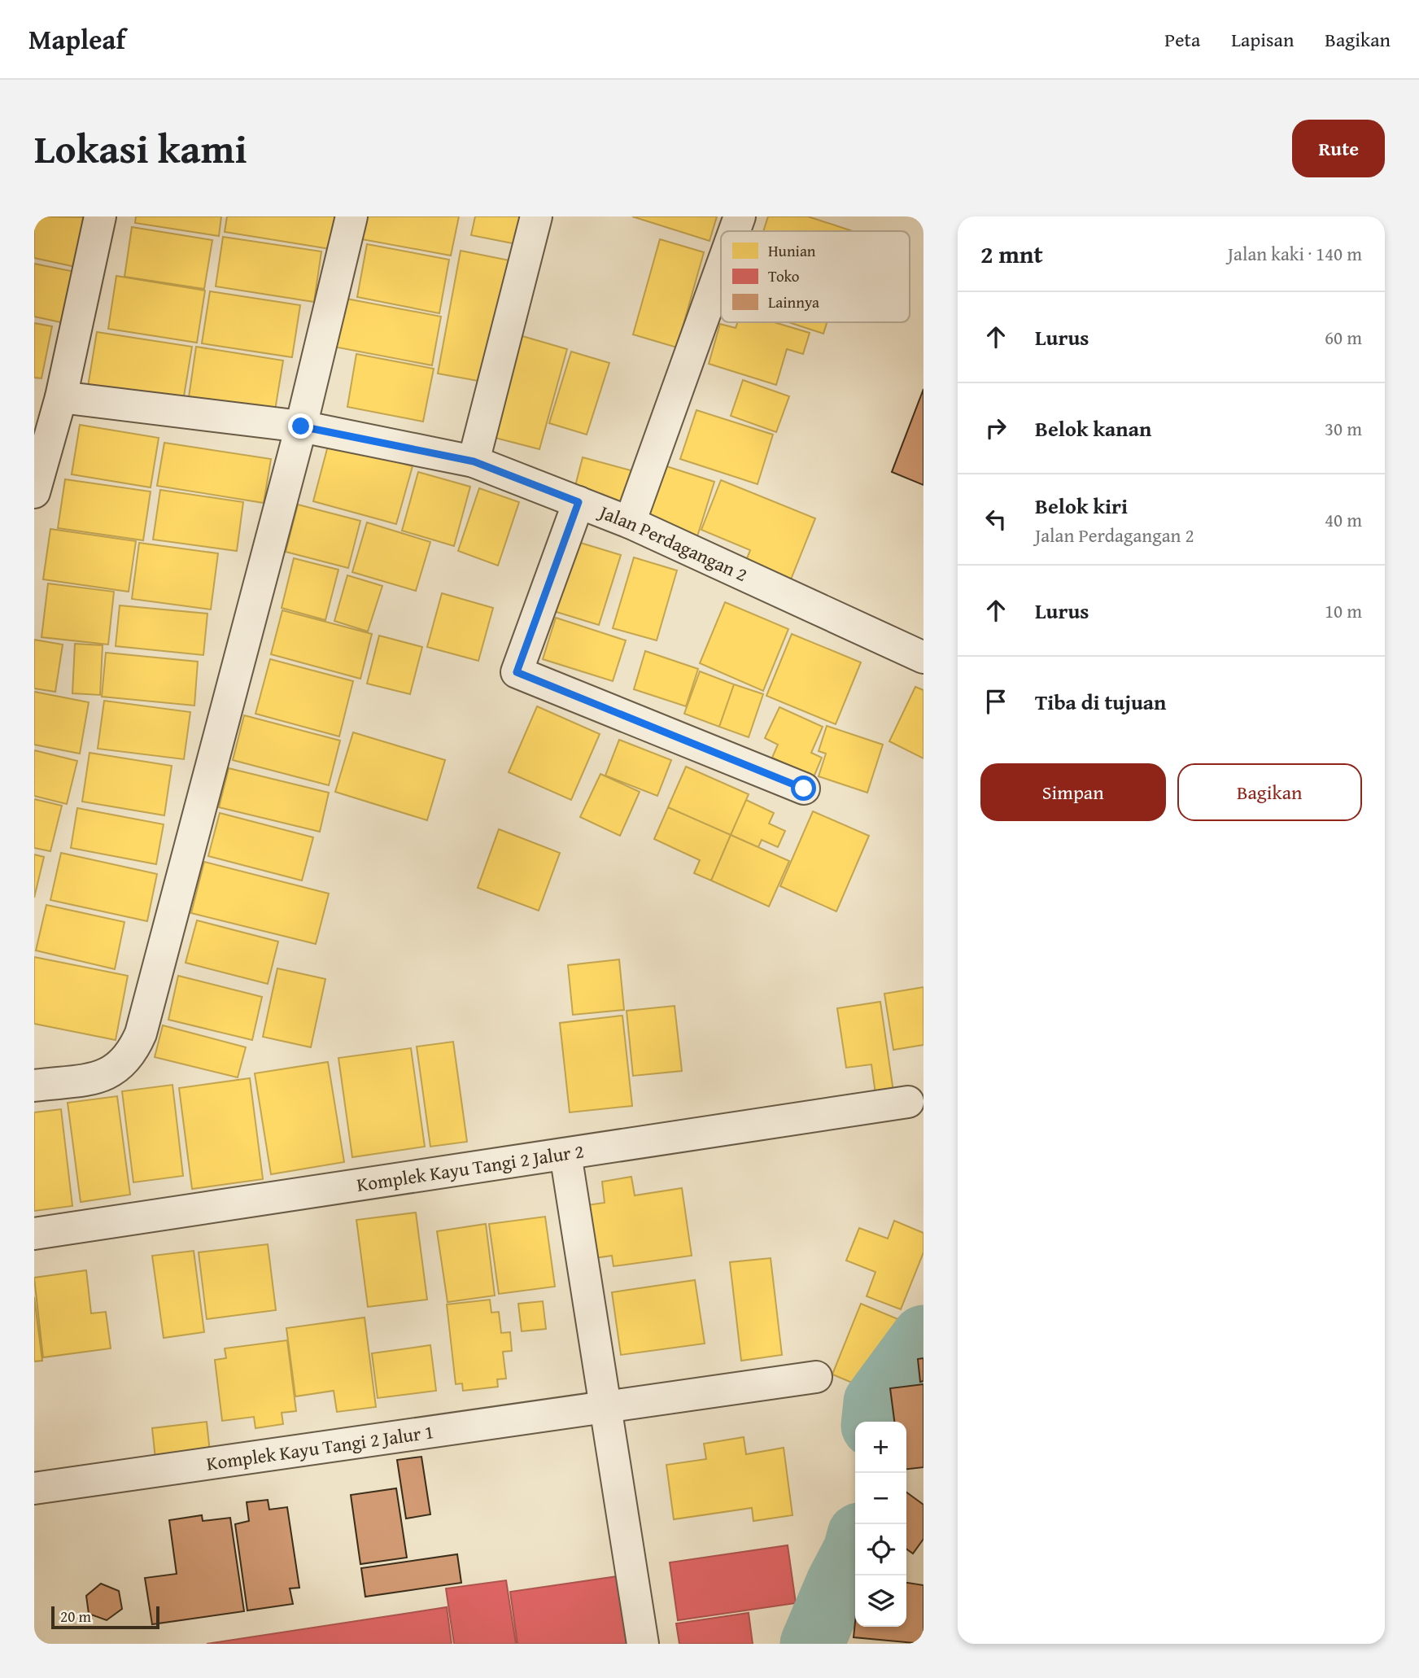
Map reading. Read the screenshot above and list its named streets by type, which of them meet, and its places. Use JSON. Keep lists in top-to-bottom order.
{
  "streets": {
    "street": ["Jalan Perdagangan 2", "Komplek Kayu Tangi 2 Jalur 2", "Komplek Kayu Tangi 2 Jalur 1"]
  },
  "legend": ["Hunian", "Toko", "Lainnya"],
  "scale_bar": "20 m",
  "page": {
    "header": "Mapleaf",
    "nav": ["Peta", "Lapisan", "Bagikan"],
    "title": "Lokasi kami",
    "buttons": [
      "Rute",
      ["Simpan", "Bagikan"]
    ],
    "heading": ["2 mnt", "Jalan kaki · 140 m"],
    "list": [
      ["Lurus", "60 m"],
      ["Belok kanan", "30 m"],
      ["Belok kiri", "Jalan Perdagangan 2", "40 m"],
      ["Lurus", "10 m"],
      "Tiba di tujuan"
    ],
    "map_buttons": ["+", "−"],
    "scale": "20 m"
  }
}
